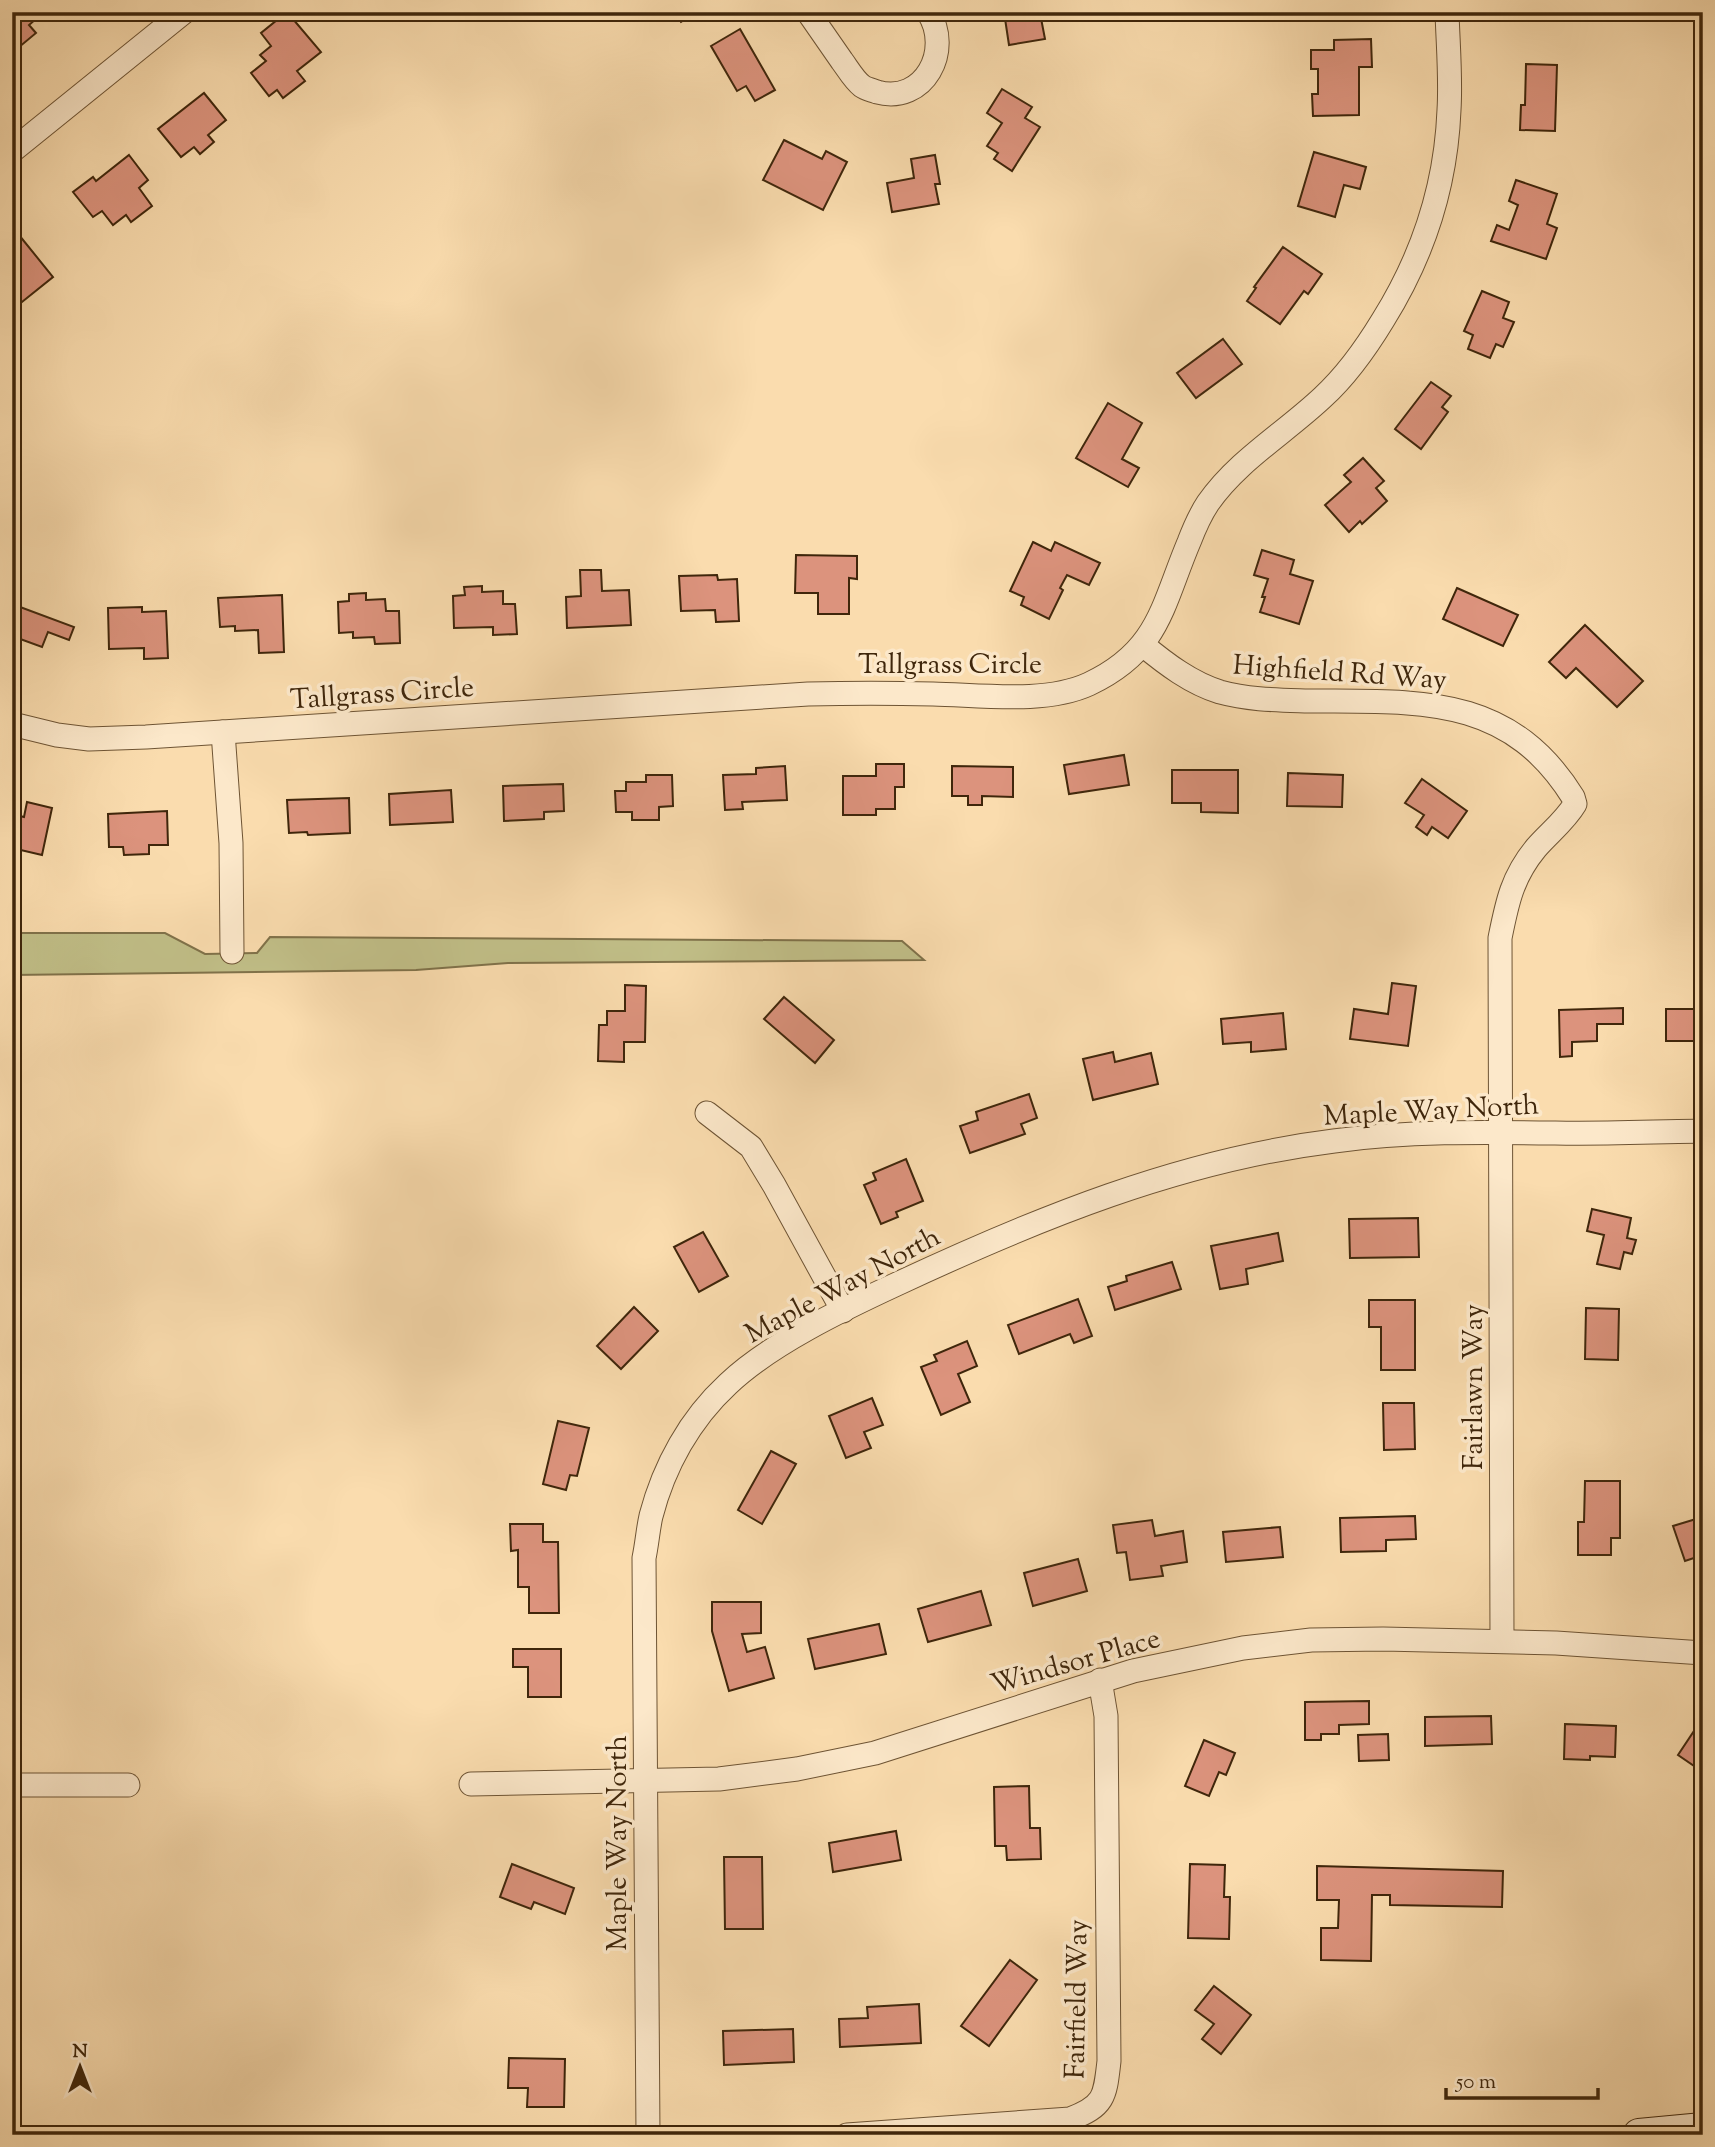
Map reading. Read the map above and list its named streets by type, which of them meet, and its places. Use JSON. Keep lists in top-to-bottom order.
{
  "streets": {
    "street": [
      "Tallgrass Circle",
      "Highfield Rd Way",
      "Maple Way North",
      "Fairlawn Way",
      "Windsor Place",
      "Fairfield Way"
    ]
  },
  "crossings": [
    ["Tallgrass Circle", "Highfield Rd Way"],
    ["Highfield Rd Way", "Maple Way North"],
    ["Highfield Rd Way", "Fairlawn Way"],
    ["Maple Way North", "Fairlawn Way"],
    ["Maple Way North", "Windsor Place"],
    ["Fairlawn Way", "Windsor Place"],
    ["Windsor Place", "Fairfield Way"]
  ],
  "scale_bar": "50 m",
  "north": "top"
}
